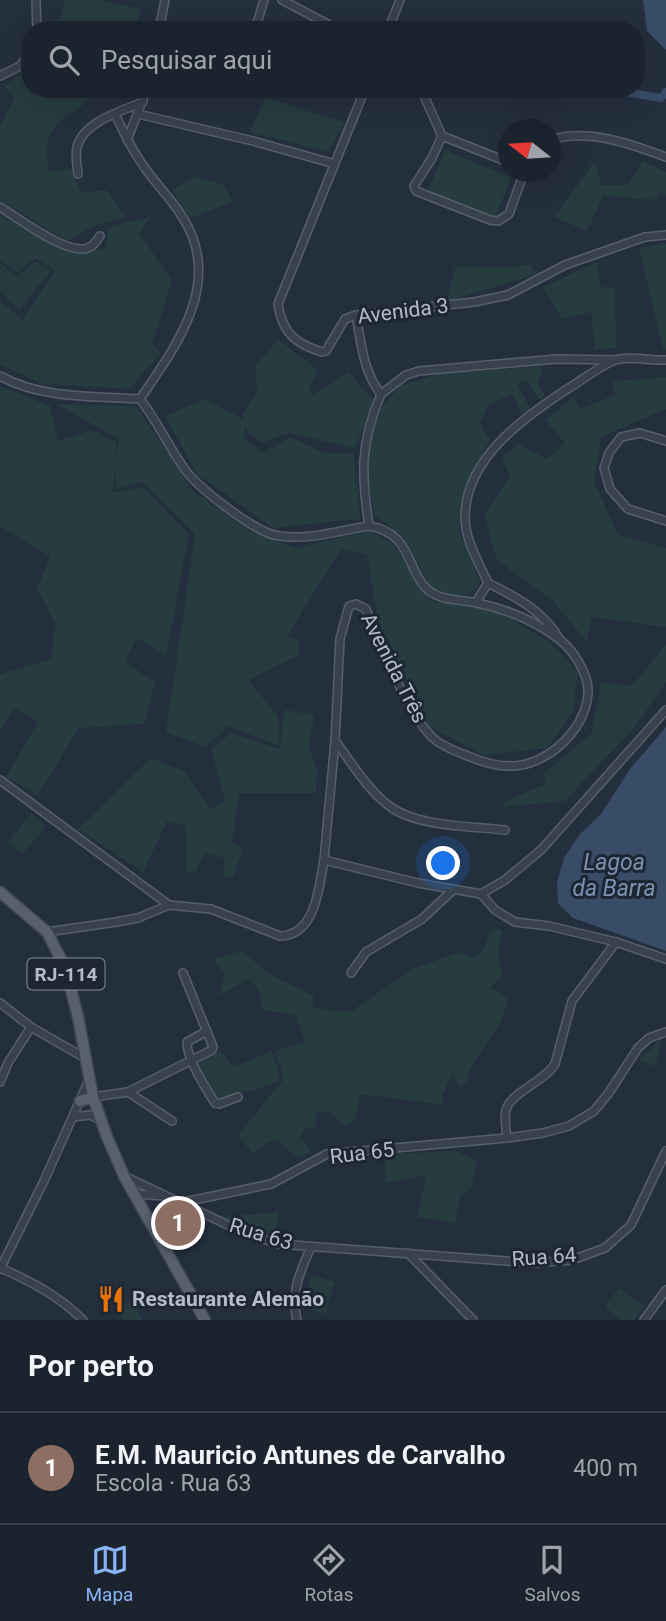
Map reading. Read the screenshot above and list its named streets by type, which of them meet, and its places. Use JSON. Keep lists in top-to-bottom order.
{
  "streets": {
    "main road": ["RJ-114"],
    "street": [
      "Avenida 3",
      "Avenida Três",
      "Rua 65",
      "Rua 63",
      "Rua 64"
    ]
  },
  "crossings": [
    ["RJ-114", "Rua 63"],
    ["Rua 65", "Rua 63"],
    ["Rua 63", "Rua 64"]
  ],
  "water": ["Lagoa da Barra"],
  "places": {
    "restaurant": ["Restaurante Alemão"]
  },
  "north": "left",
  "page": {
    "search": "Pesquisar aqui",
    "pins": "1",
    "heading": "Por perto",
    "list": [
      {
        "mark": "1",
        "name": "E.M. Mauricio Antunes de Carvalho",
        "note": "Escola · Rua 63",
        "value": "400 m"
      }
    ],
    "nav": ["Mapa", "Rotas", "Salvos"]
  }
}
